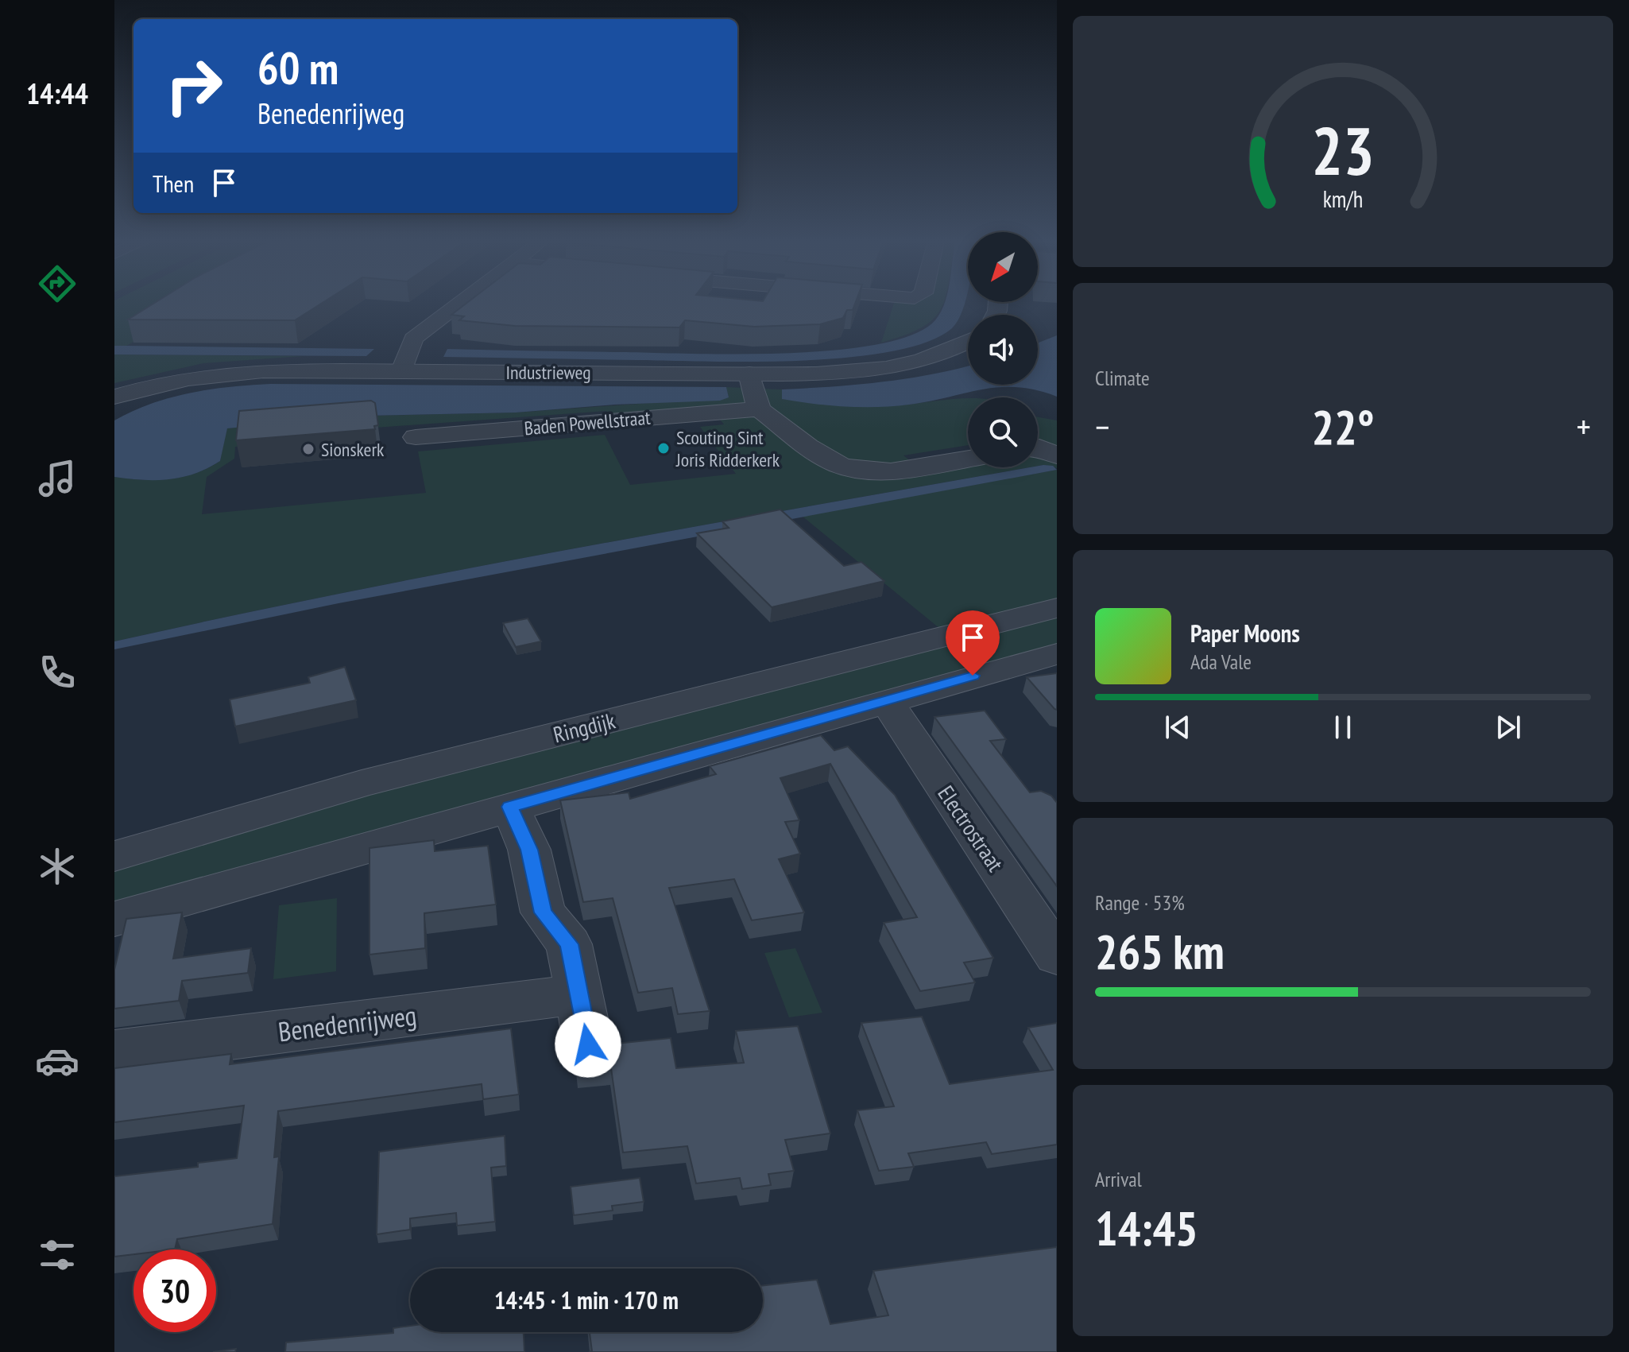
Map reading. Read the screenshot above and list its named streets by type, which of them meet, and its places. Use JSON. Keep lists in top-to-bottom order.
{
  "streets": {
    "street": [
      "Industrieweg",
      "Baden Powellstraat",
      "Ringdijk",
      "Electrostraat",
      "Benedenrijweg"
    ]
  },
  "places": ["Scouting Sint Joris Ridderkerk", "Sionskerk"],
  "north": "bottom left",
  "page": {
    "tabs": "14:44",
    "turn": ["60 m", "Benedenrijweg"],
    "then": "Then",
    "tile": [
      "Climate",
      ["Range · 53%", "265 km"],
      ["Arrival", "14:45"]
    ],
    "heat": ["−", "22°", "+"],
    "song": ["Paper Moons", "Ada Vale"],
    "limit": "30",
    "trip": "14:45 · 1 min · 170 m",
    "gauge": ["23", "km/h"]
  }
}
